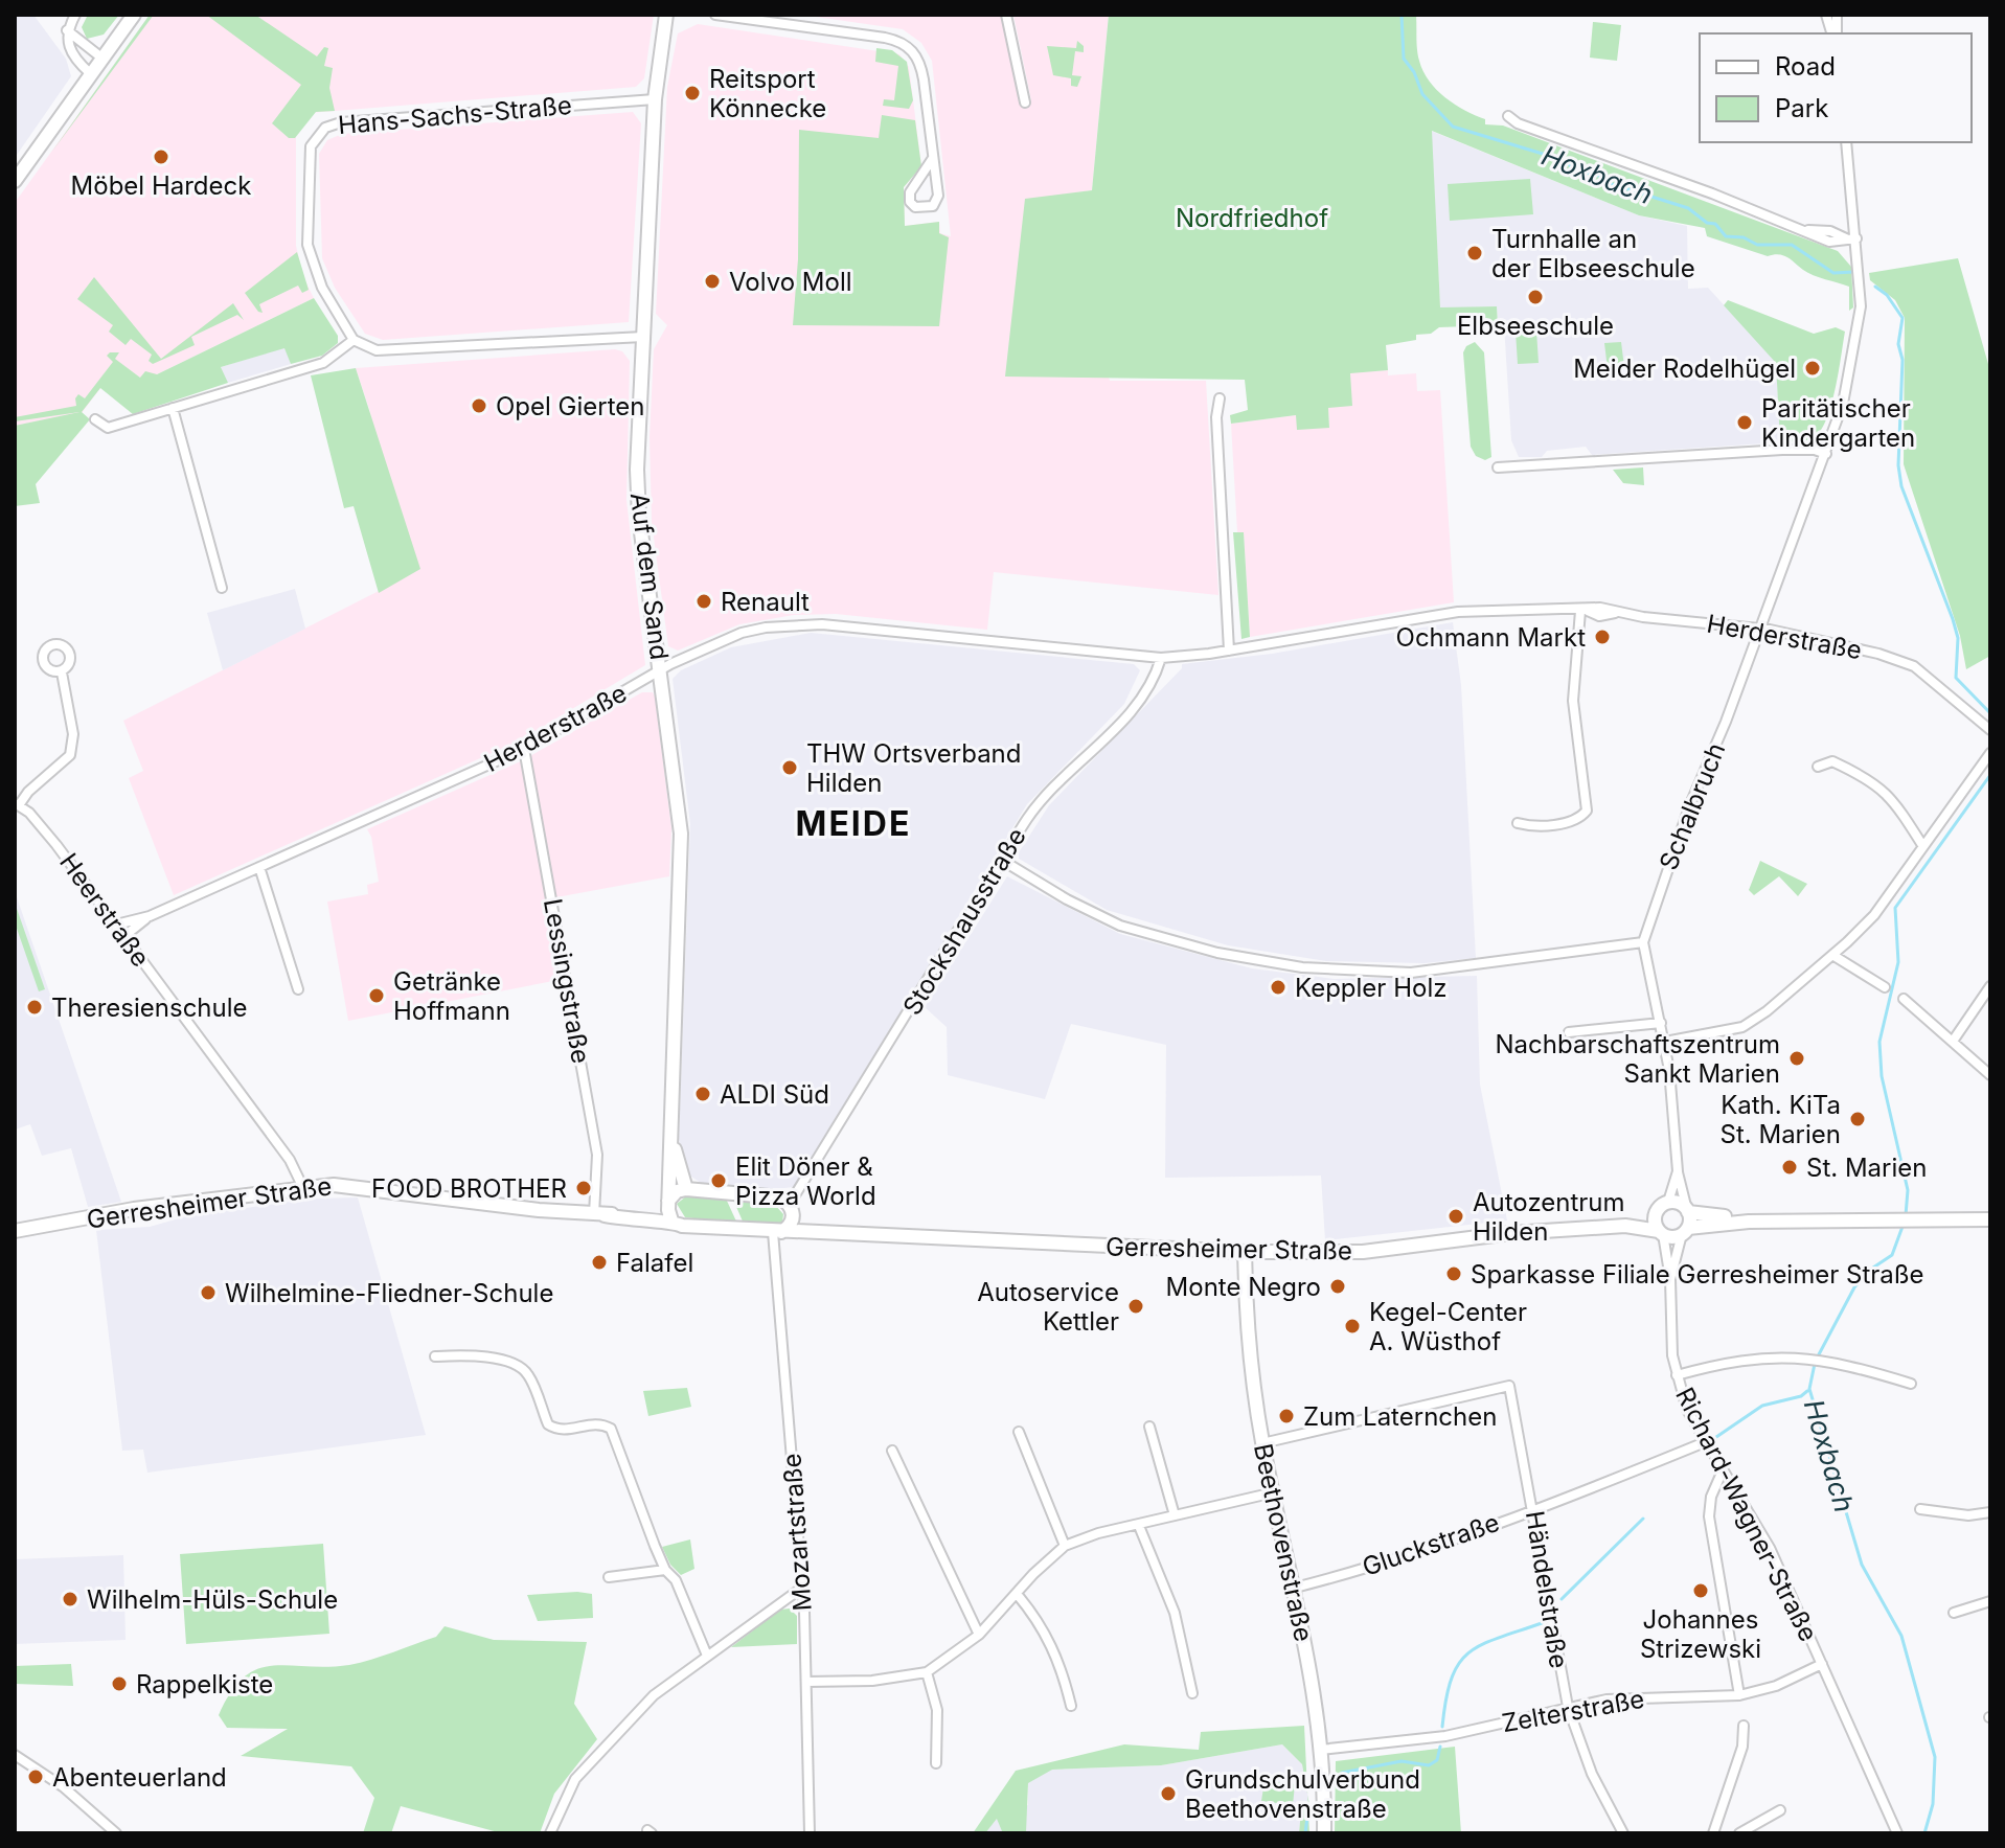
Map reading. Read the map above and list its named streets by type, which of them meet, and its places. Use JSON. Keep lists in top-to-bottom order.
{
  "streets": {
    "street": [
      "Hans-Sachs-Straße",
      "Auf dem Sand",
      "Herderstraße",
      "Schalbruch",
      "Heerstraße",
      "Stockshausstraße",
      "Lessingstraße",
      "Gerresheimer Straße",
      "Richard-Wagner-Straße",
      "Mozartstraße",
      "Beethovenstraße",
      "Gluckstraße",
      "Händelstraße",
      "Zelterstraße"
    ]
  },
  "crossings": [
    ["Hans-Sachs-Straße", "Auf dem Sand"],
    ["Auf dem Sand", "Herderstraße"],
    ["Auf dem Sand", "Gerresheimer Straße"],
    ["Herderstraße", "Schalbruch"],
    ["Herderstraße", "Heerstraße"],
    ["Herderstraße", "Stockshausstraße"],
    ["Herderstraße", "Lessingstraße"],
    ["Heerstraße", "Gerresheimer Straße"],
    ["Stockshausstraße", "Gerresheimer Straße"],
    ["Lessingstraße", "Gerresheimer Straße"],
    ["Gerresheimer Straße", "Richard-Wagner-Straße"],
    ["Gerresheimer Straße", "Mozartstraße"],
    ["Gerresheimer Straße", "Beethovenstraße"],
    ["Richard-Wagner-Straße", "Gluckstraße"],
    ["Richard-Wagner-Straße", "Zelterstraße"],
    ["Beethovenstraße", "Gluckstraße"],
    ["Beethovenstraße", "Händelstraße"],
    ["Beethovenstraße", "Zelterstraße"],
    ["Gluckstraße", "Händelstraße"],
    ["Händelstraße", "Zelterstraße"]
  ],
  "districts": ["MEIDE"],
  "water": ["Hoxbach"],
  "parks": ["Nordfriedhof"],
  "places": [
    "Reitsport Könnecke",
    "Möbel Hardeck",
    "Turnhalle an der Elbseeschule",
    "Volvo Moll",
    "Elbseeschule",
    "Meider Rodelhügel",
    "Opel Gierten",
    "Paritätischer Kindergarten",
    "Renault",
    "Ochmann Markt",
    "THW Ortsverband Hilden",
    "Keppler Holz",
    "Getränke Hoffmann",
    "Theresienschule",
    "Nachbarschaftszentrum Sankt Marien",
    "ALDI Süd",
    "Kath. KiTa St. Marien",
    "St. Marien",
    "Elit Döner & Pizza World",
    "FOOD BROTHER",
    "Autozentrum Hilden",
    "Falafel",
    "Sparkasse Filiale Gerresheimer Straße",
    "Monte Negro",
    "Wilhelmine-Fliedner-Schule",
    "Autoservice Kettler",
    "Kegel-Center A. Wüsthof",
    "Zum Laternchen",
    "Johannes Strizewski",
    "Wilhelm-Hüls-Schule",
    "Rappelkiste",
    "Abenteuerland",
    "Grundschulverbund Beethovenstraße"
  ],
  "legend": ["Road", "Park"]
}
